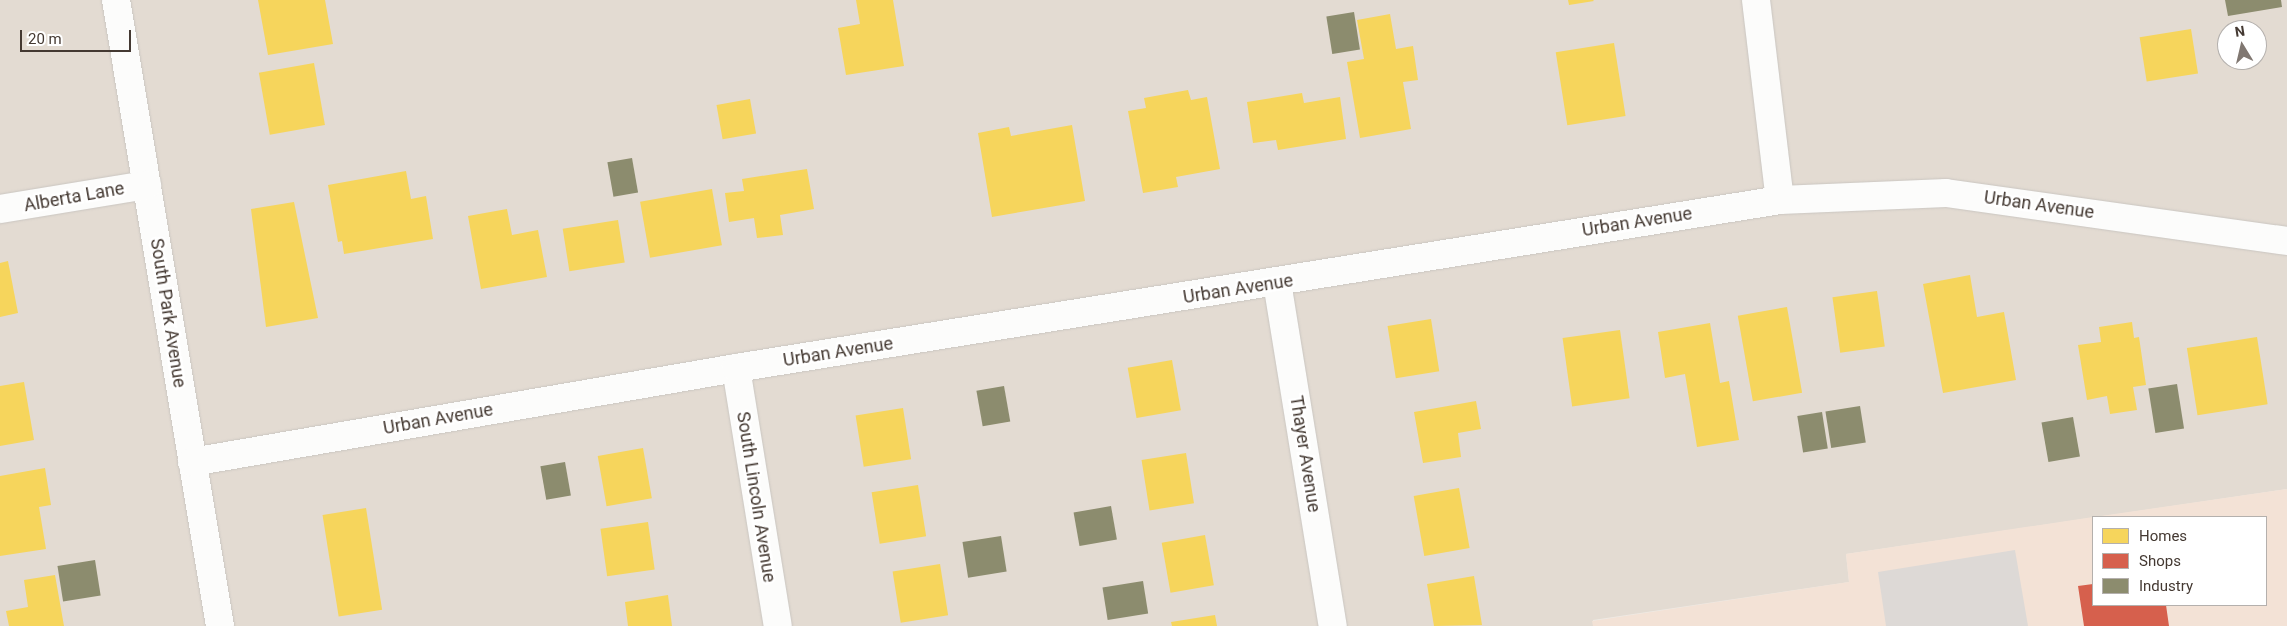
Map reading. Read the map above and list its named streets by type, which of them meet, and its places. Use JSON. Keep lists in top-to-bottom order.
{
  "streets": {
    "street": [
      "Alberta Lane",
      "Urban Avenue",
      "South Park Avenue",
      "Thayer Avenue",
      "South Lincoln Avenue"
    ]
  },
  "crossings": [
    ["Alberta Lane", "South Park Avenue"],
    ["Urban Avenue", "South Park Avenue"],
    ["Urban Avenue", "Thayer Avenue"],
    ["Urban Avenue", "South Lincoln Avenue"]
  ],
  "legend": ["Homes", "Shops", "Industry"],
  "scale_bar": "20 m",
  "north": "top"
}
